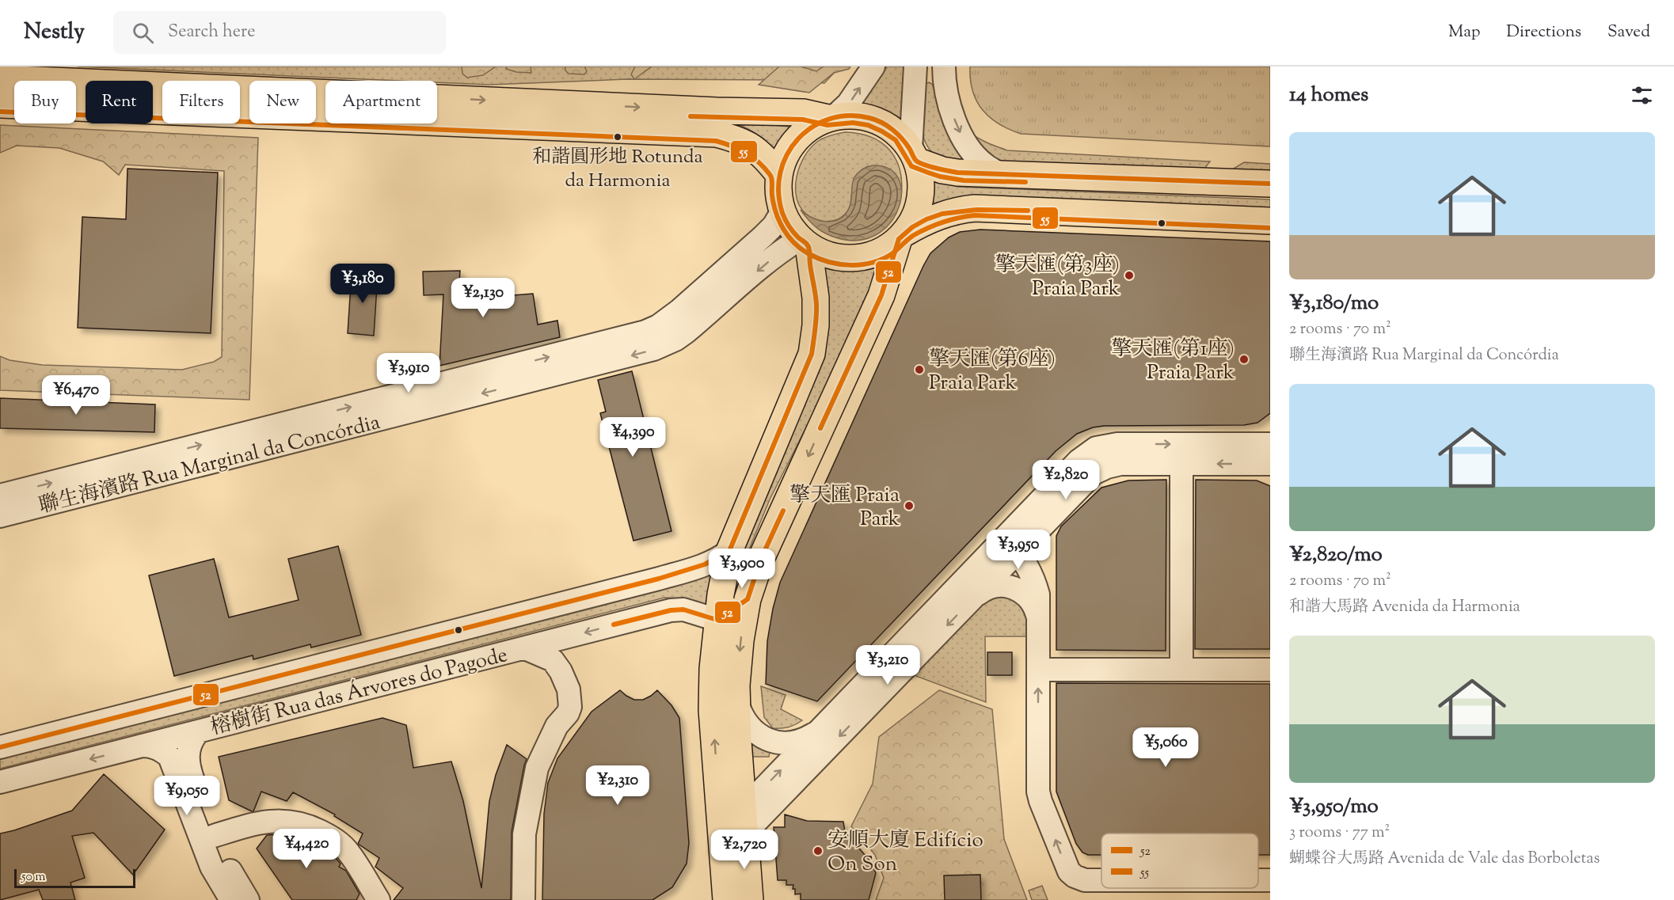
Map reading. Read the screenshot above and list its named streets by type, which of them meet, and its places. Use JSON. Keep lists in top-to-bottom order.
{
  "streets": {
    "street": ["聯生海濱路 Rua Marginal da Concórdia", "榕樹街 Rua das Árvores do Pagode"]
  },
  "places": [
    "和諧圓形地 Rotunda da Harmonia",
    "擎天匯(第3座) Praia Park",
    "擎天匯(第1座) Praia Park",
    "擎天匯(第6座) Praia Park",
    "擎天匯 Praia Park",
    "安順大廈 Edifício On Son"
  ],
  "lines": ["transit line 55", "transit line 52"],
  "legend": ["52", "55"],
  "scale_bar": "50 m",
  "page": {
    "header": "Nestly",
    "search": "Search here",
    "nav": ["Map", "Directions", "Saved"],
    "heading": "14 homes",
    "chip": [
      "Buy",
      "Rent",
      "Filters",
      "New",
      "Apartment"
    ],
    "list": [
      {
        "name": "¥3,180/mo",
        "note": "2 rooms · 70 m² · 聯生海濱路 Rua Marginal da Concórdia"
      },
      {
        "name": "¥2,820/mo",
        "note": "2 rooms · 70 m² · 和諧大馬路 Avenida da Harmonia"
      },
      {
        "name": "¥3,950/mo",
        "note": "3 rooms · 77 m² · 蝴蝶谷大馬路 Avenida de Vale das Borboletas"
      }
    ],
    "price": [
      "¥3,180",
      "¥2,130",
      "¥3,910",
      "¥6,470",
      "¥4,390",
      "¥2,820",
      "¥3,950",
      "¥3,900",
      "¥3,210",
      "¥5,060",
      "¥2,310",
      "¥9,050",
      "¥4,420",
      "¥2,720"
    ],
    "scale": "50 m"
  }
}
